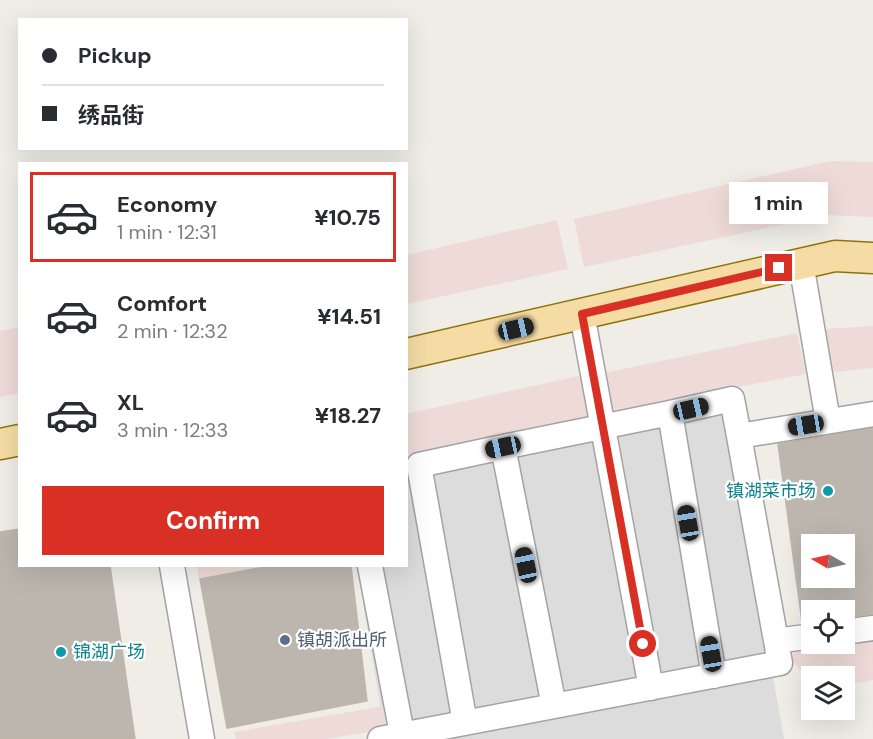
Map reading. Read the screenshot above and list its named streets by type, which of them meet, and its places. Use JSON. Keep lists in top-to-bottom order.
{
  "places": ["镇湖菜市场", "镇胡派出所", "锦湖广场"],
  "north": "left",
  "page": {
    "banner": ["Pickup", "绣品街"],
    "list": [
      {
        "name": "Economy",
        "note": "1 min · 12:31",
        "value": "¥10.75"
      },
      {
        "name": "Comfort",
        "note": "2 min · 12:32",
        "value": "¥14.51"
      },
      {
        "name": "XL",
        "note": "3 min · 12:33",
        "value": "¥18.27"
      }
    ],
    "bubble": "1 min",
    "buttons": "Confirm"
  }
}
